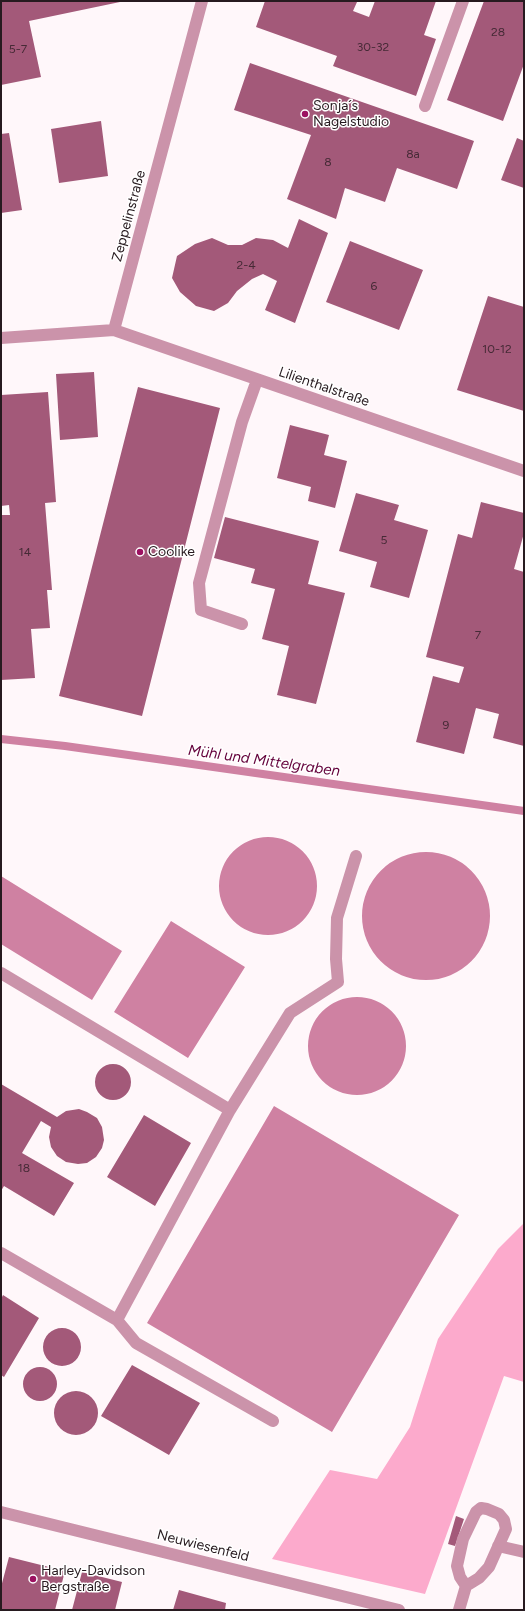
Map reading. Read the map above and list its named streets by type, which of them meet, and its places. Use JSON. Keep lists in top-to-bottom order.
{
  "streets": {
    "street": ["Zeppelinstraße", "Lilienthalstraße", "Neuwiesenfeld"]
  },
  "crossings": [
    ["Zeppelinstraße", "Lilienthalstraße"]
  ],
  "water": ["Mühl und Mittelgraben"],
  "places": ["Sonja´s Nagelstudio", "Coolike", "Harley-Davidson Bergstraße"],
  "house_numbers": [
    "28",
    "30-32",
    "5-7",
    "8a",
    "8",
    "2-4",
    "6",
    "10-12",
    "5",
    "14",
    "7",
    "9",
    "18"
  ]
}
